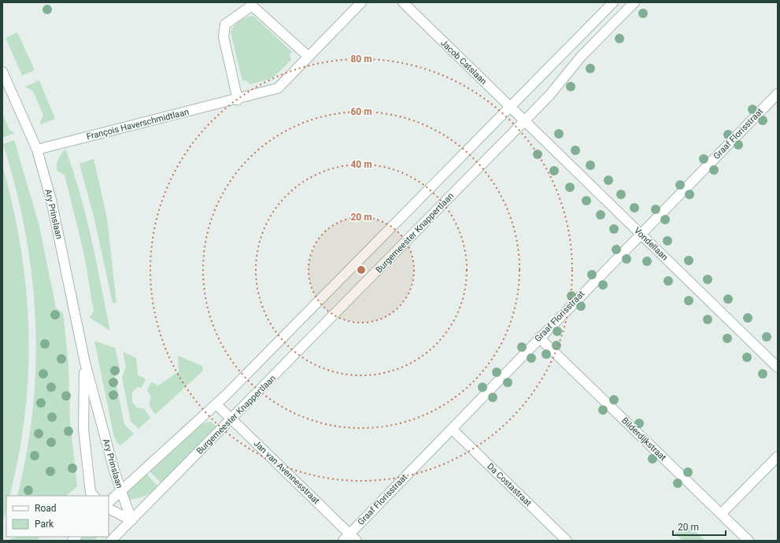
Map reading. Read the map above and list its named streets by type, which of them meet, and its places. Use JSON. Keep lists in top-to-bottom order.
{
  "streets": {
    "street": [
      "Jacob Catslaan",
      "François Haverschmidtlaan",
      "Graaf Florisstraat",
      "Ary Prinslaan",
      "Burgemeester Knappertlaan",
      "Vondellaan",
      "Bilderdijkstraat",
      "Jan van Avennesstraat",
      "Da Costastraat"
    ]
  },
  "crossings": [
    ["Jacob Catslaan", "Burgemeester Knappertlaan"],
    ["Jacob Catslaan", "Vondellaan"],
    ["François Haverschmidtlaan", "Ary Prinslaan"],
    ["Graaf Florisstraat", "Vondellaan"],
    ["Graaf Florisstraat", "Bilderdijkstraat"],
    ["Graaf Florisstraat", "Jan van Avennesstraat"],
    ["Graaf Florisstraat", "Da Costastraat"],
    ["Ary Prinslaan", "Burgemeester Knappertlaan"],
    ["Burgemeester Knappertlaan", "Vondellaan"],
    ["Burgemeester Knappertlaan", "Jan van Avennesstraat"]
  ],
  "legend": ["Road", "Park"],
  "scale_bar": "20 m",
  "rings": [
    "80 m",
    "60 m",
    "40 m",
    "20 m"
  ]
}
